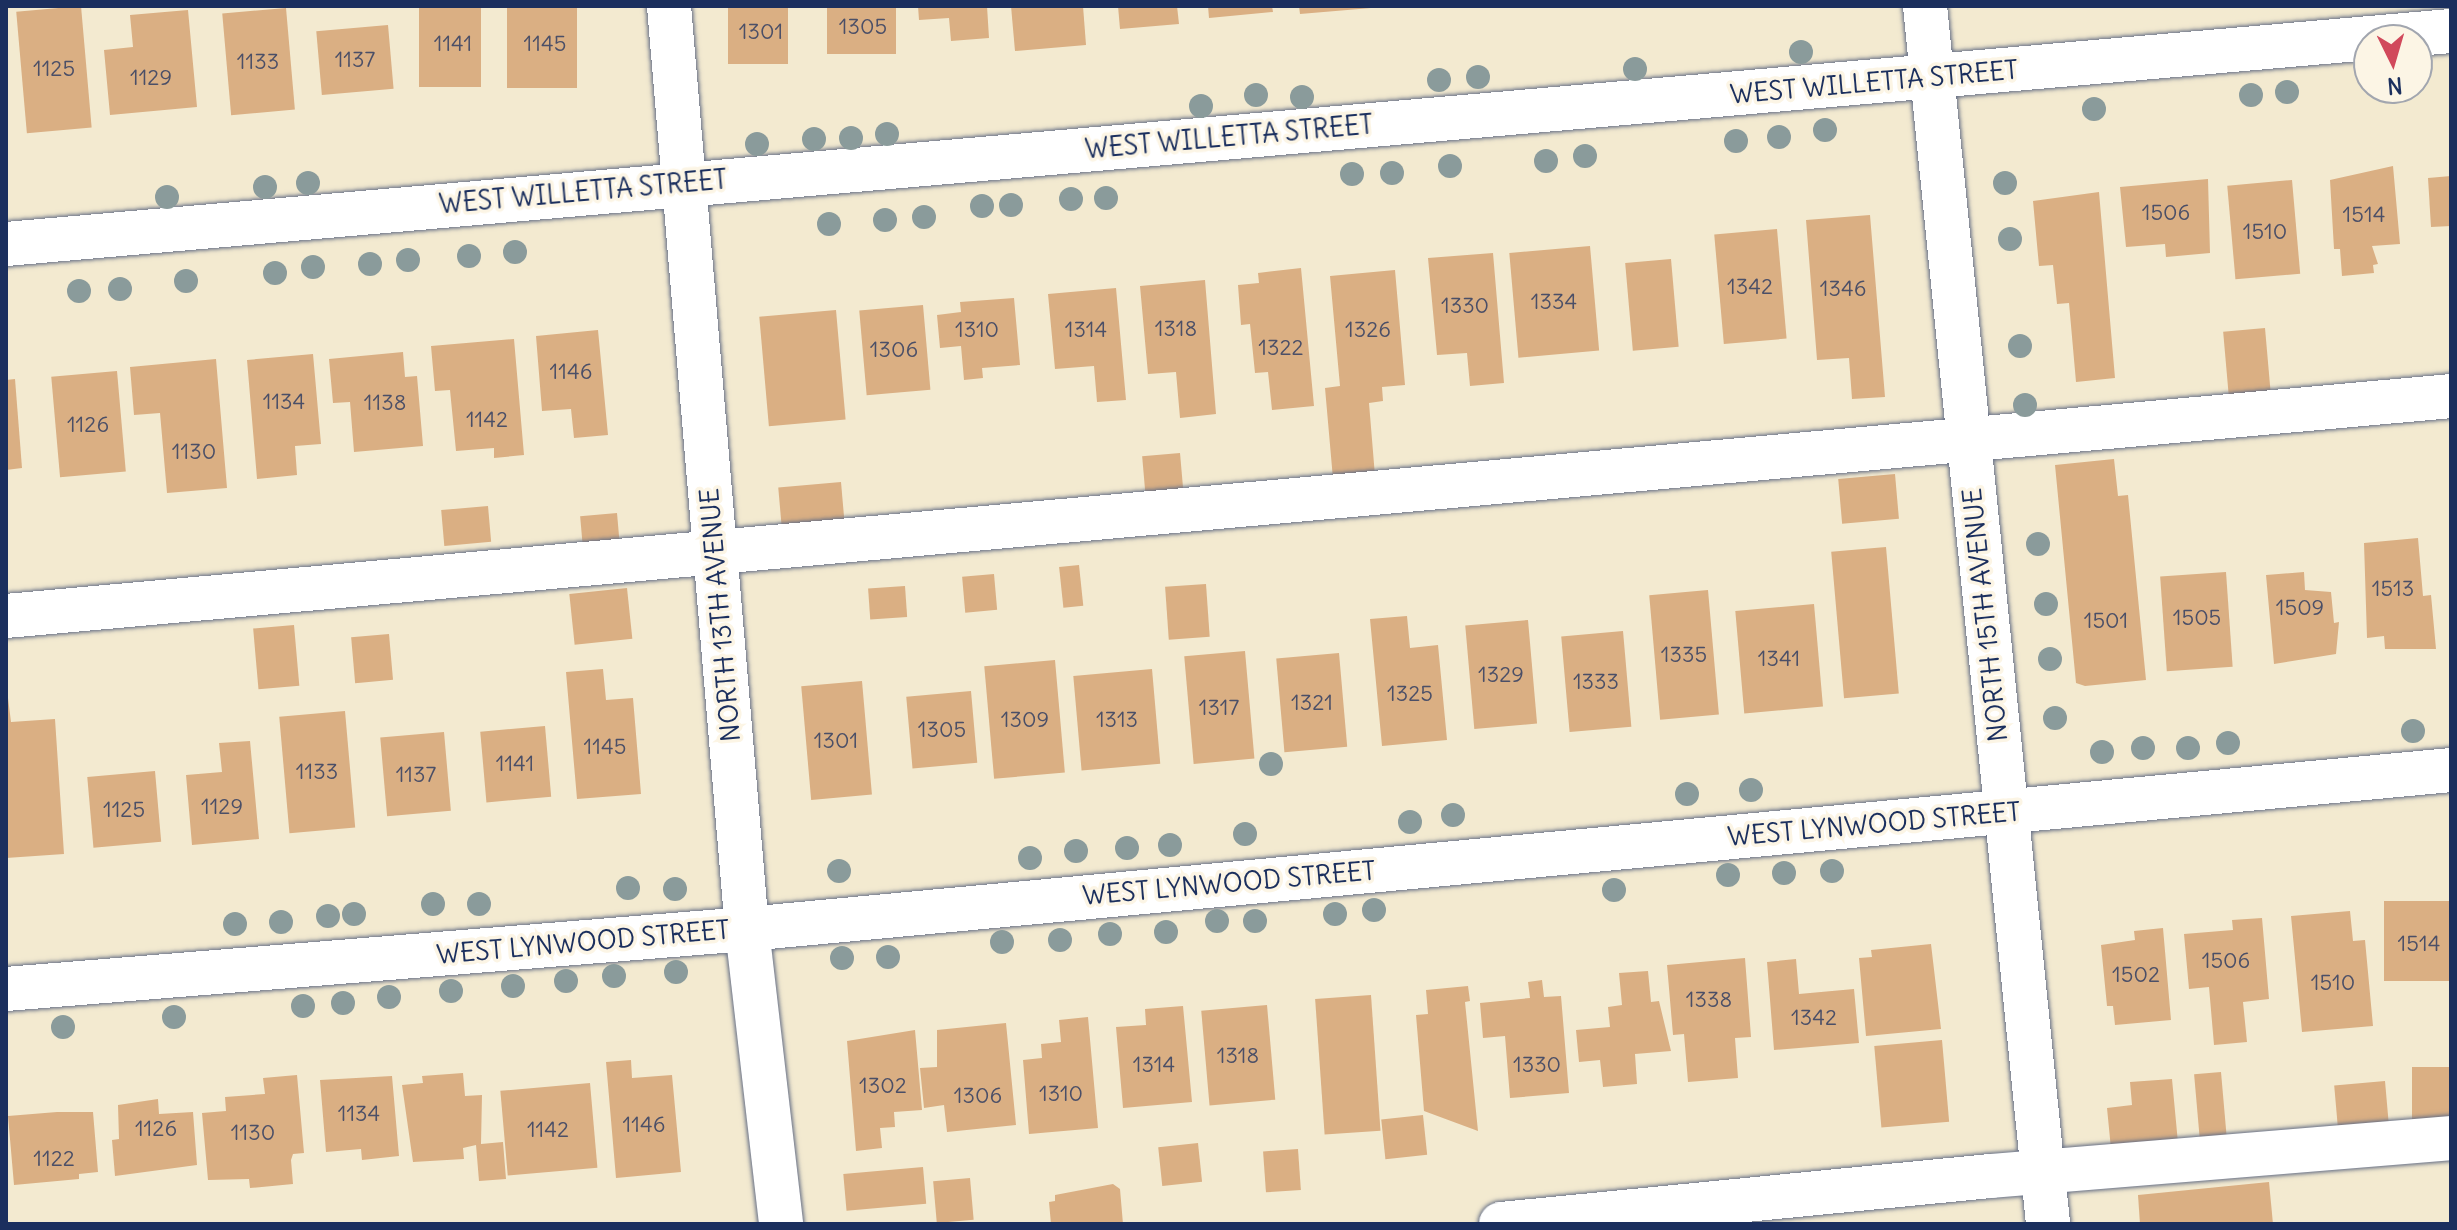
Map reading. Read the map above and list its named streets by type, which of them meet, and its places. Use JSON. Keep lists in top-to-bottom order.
{
  "streets": {
    "street": [
      "WEST WILLETTA STREET",
      "NORTH 13TH AVENUE",
      "NORTH 15TH AVENUE",
      "WEST LYNWOOD STREET"
    ]
  },
  "crossings": [
    ["WEST WILLETTA STREET", "NORTH 13TH AVENUE"],
    ["WEST WILLETTA STREET", "NORTH 15TH AVENUE"],
    ["NORTH 13TH AVENUE", "WEST LYNWOOD STREET"],
    ["NORTH 15TH AVENUE", "WEST LYNWOOD STREET"]
  ],
  "house_numbers": [
    "1305",
    "1301",
    "1141",
    "1145",
    "1137",
    "1133",
    "1125",
    "1129",
    "1506",
    "1514",
    "1510",
    "1342",
    "1346",
    "1334",
    "1330",
    "1318",
    "1310",
    "1314",
    "1326",
    "1322",
    "1306",
    "1146",
    "1134",
    "1138",
    "1142",
    "1126",
    "1130",
    "1513",
    "1509",
    "1505",
    "1501",
    "1335",
    "1341",
    "1329",
    "1333",
    "1325",
    "1321",
    "1317",
    "1309",
    "1313",
    "1305",
    "1301",
    "1145",
    "1141",
    "1133",
    "1137",
    "1129",
    "1125",
    "1514",
    "1506",
    "1502",
    "1510",
    "1338",
    "1342",
    "1318",
    "1314",
    "1330",
    "1302",
    "1310",
    "1306",
    "1134",
    "1146",
    "1126",
    "1142",
    "1130",
    "1122"
  ],
  "north": "bottom"
}
